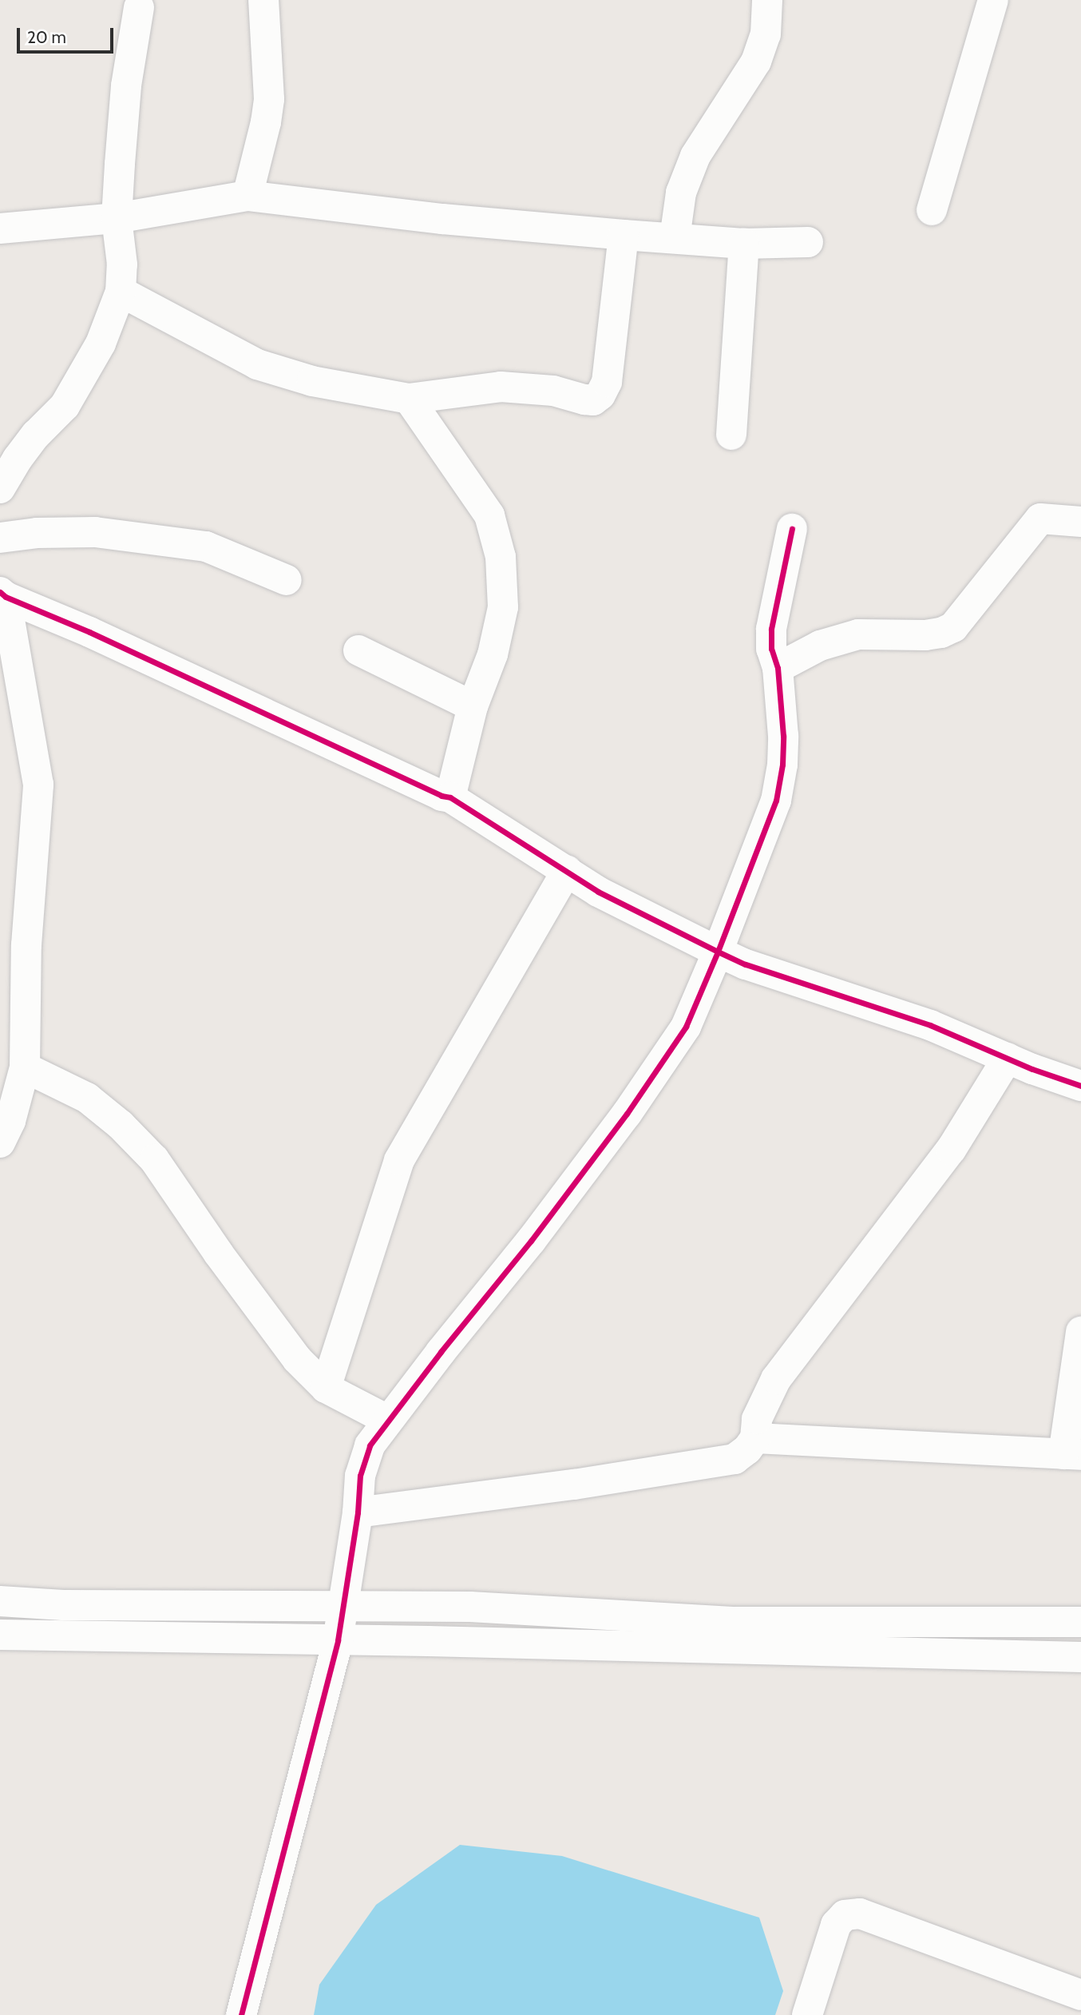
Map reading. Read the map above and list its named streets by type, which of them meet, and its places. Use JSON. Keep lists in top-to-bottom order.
{
  "scale_bar": "20 m"
}
